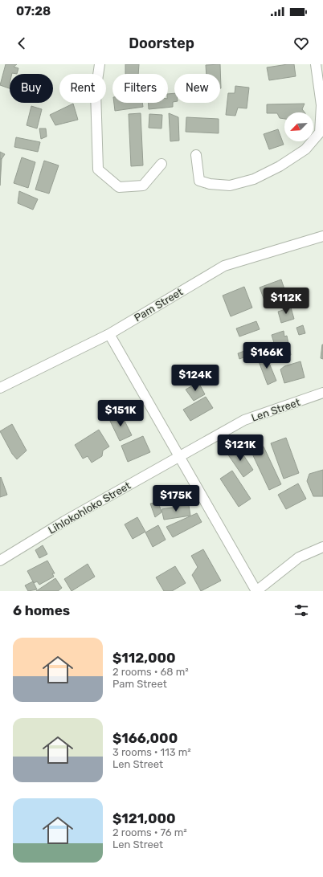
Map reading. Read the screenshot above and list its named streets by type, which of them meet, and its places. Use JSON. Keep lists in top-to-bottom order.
{
  "streets": {
    "street": ["Pam Street", "Len Street", "Lihlokohloko Street"]
  },
  "crossings": [
    ["Len Street", "Lihlokohloko Street"]
  ],
  "north": "bottom left",
  "page": {
    "status": "07:28",
    "header": "Doorstep",
    "chip": [
      "Buy",
      "Rent",
      "Filters",
      "New"
    ],
    "price": [
      "$112K",
      "$166K",
      "$124K",
      "$151K",
      "$121K",
      "$175K"
    ],
    "heading": "6 homes",
    "list": [
      {
        "name": "$112,000",
        "note": "2 rooms · 68 m² · Pam Street"
      },
      {
        "name": "$166,000",
        "note": "3 rooms · 113 m² · Len Street"
      },
      {
        "name": "$121,000",
        "note": "2 rooms · 76 m² · Len Street"
      }
    ]
  }
}
